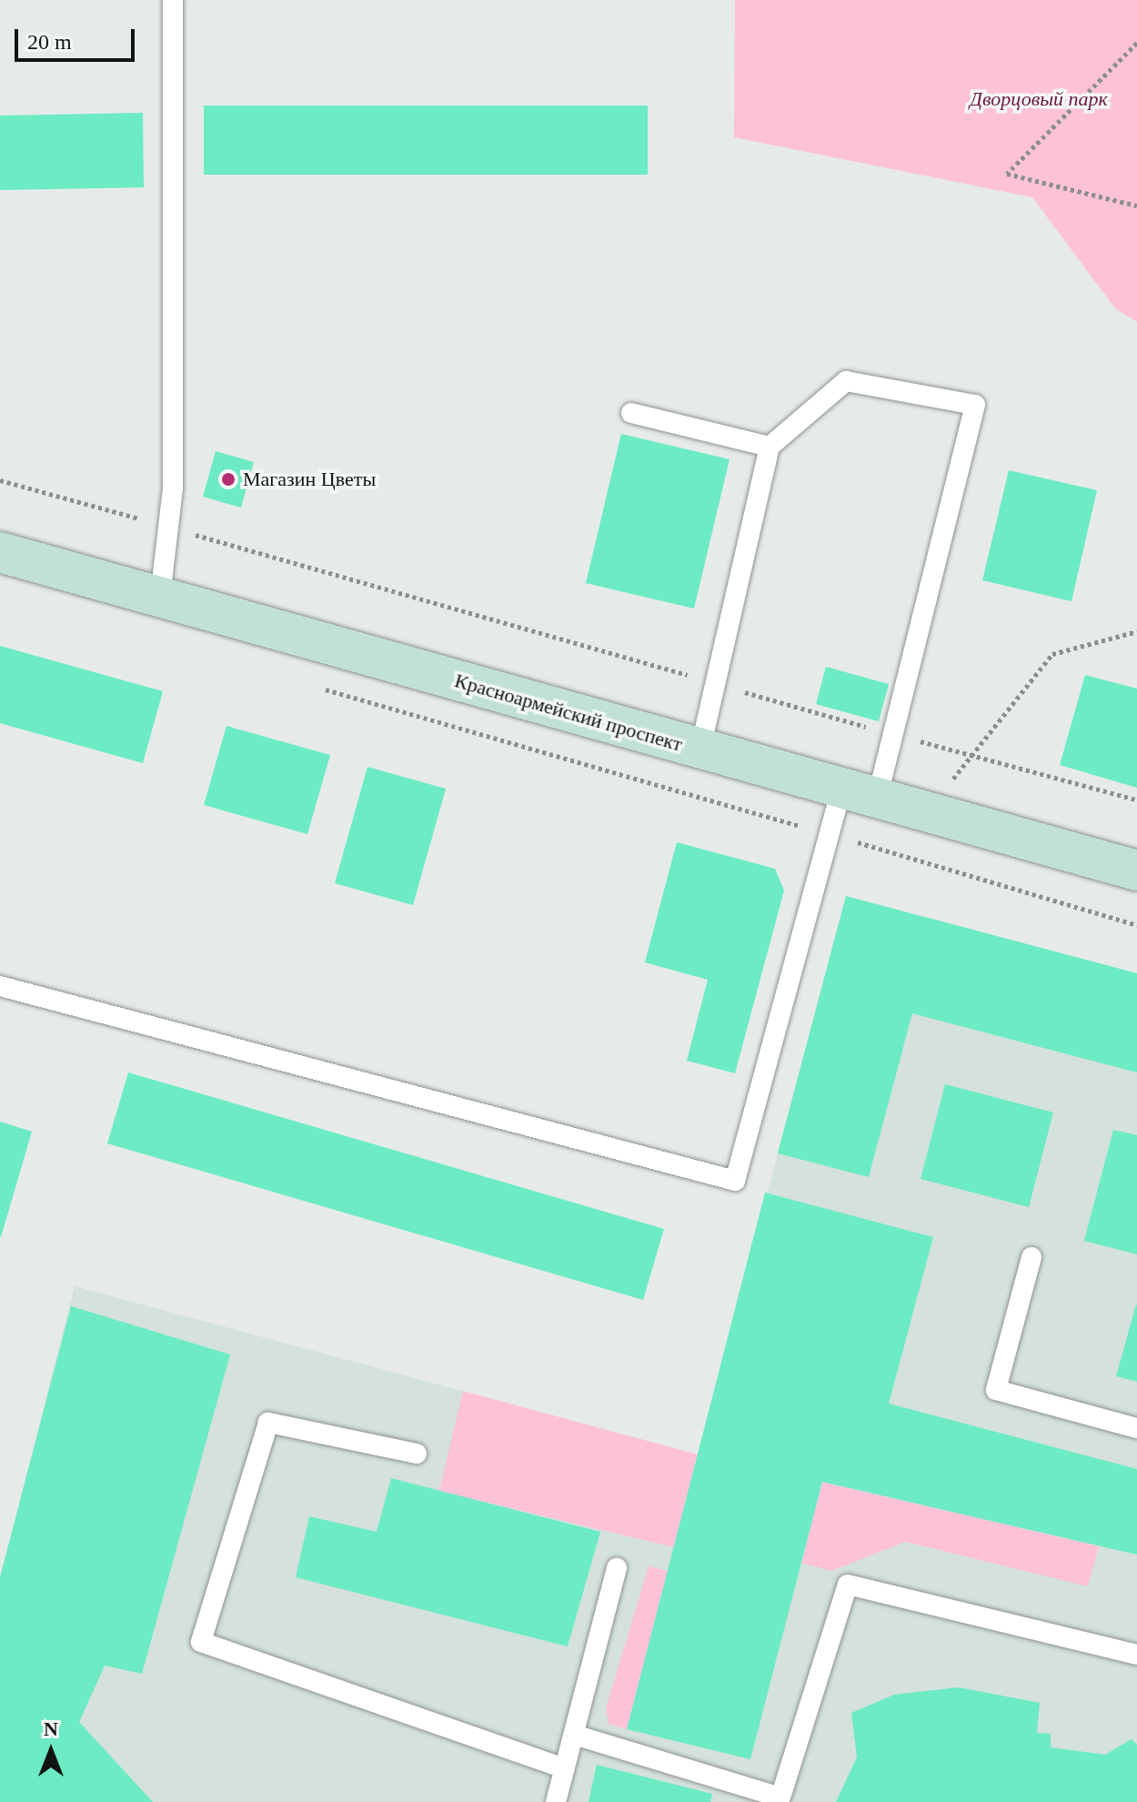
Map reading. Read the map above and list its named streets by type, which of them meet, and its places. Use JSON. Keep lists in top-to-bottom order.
{
  "streets": {
    "main road": ["Красноармейский проспект"]
  },
  "parks": ["Дворцовый парк"],
  "places": ["Магазин Цветы"],
  "scale_bar": "20 m",
  "north": "top"
}
